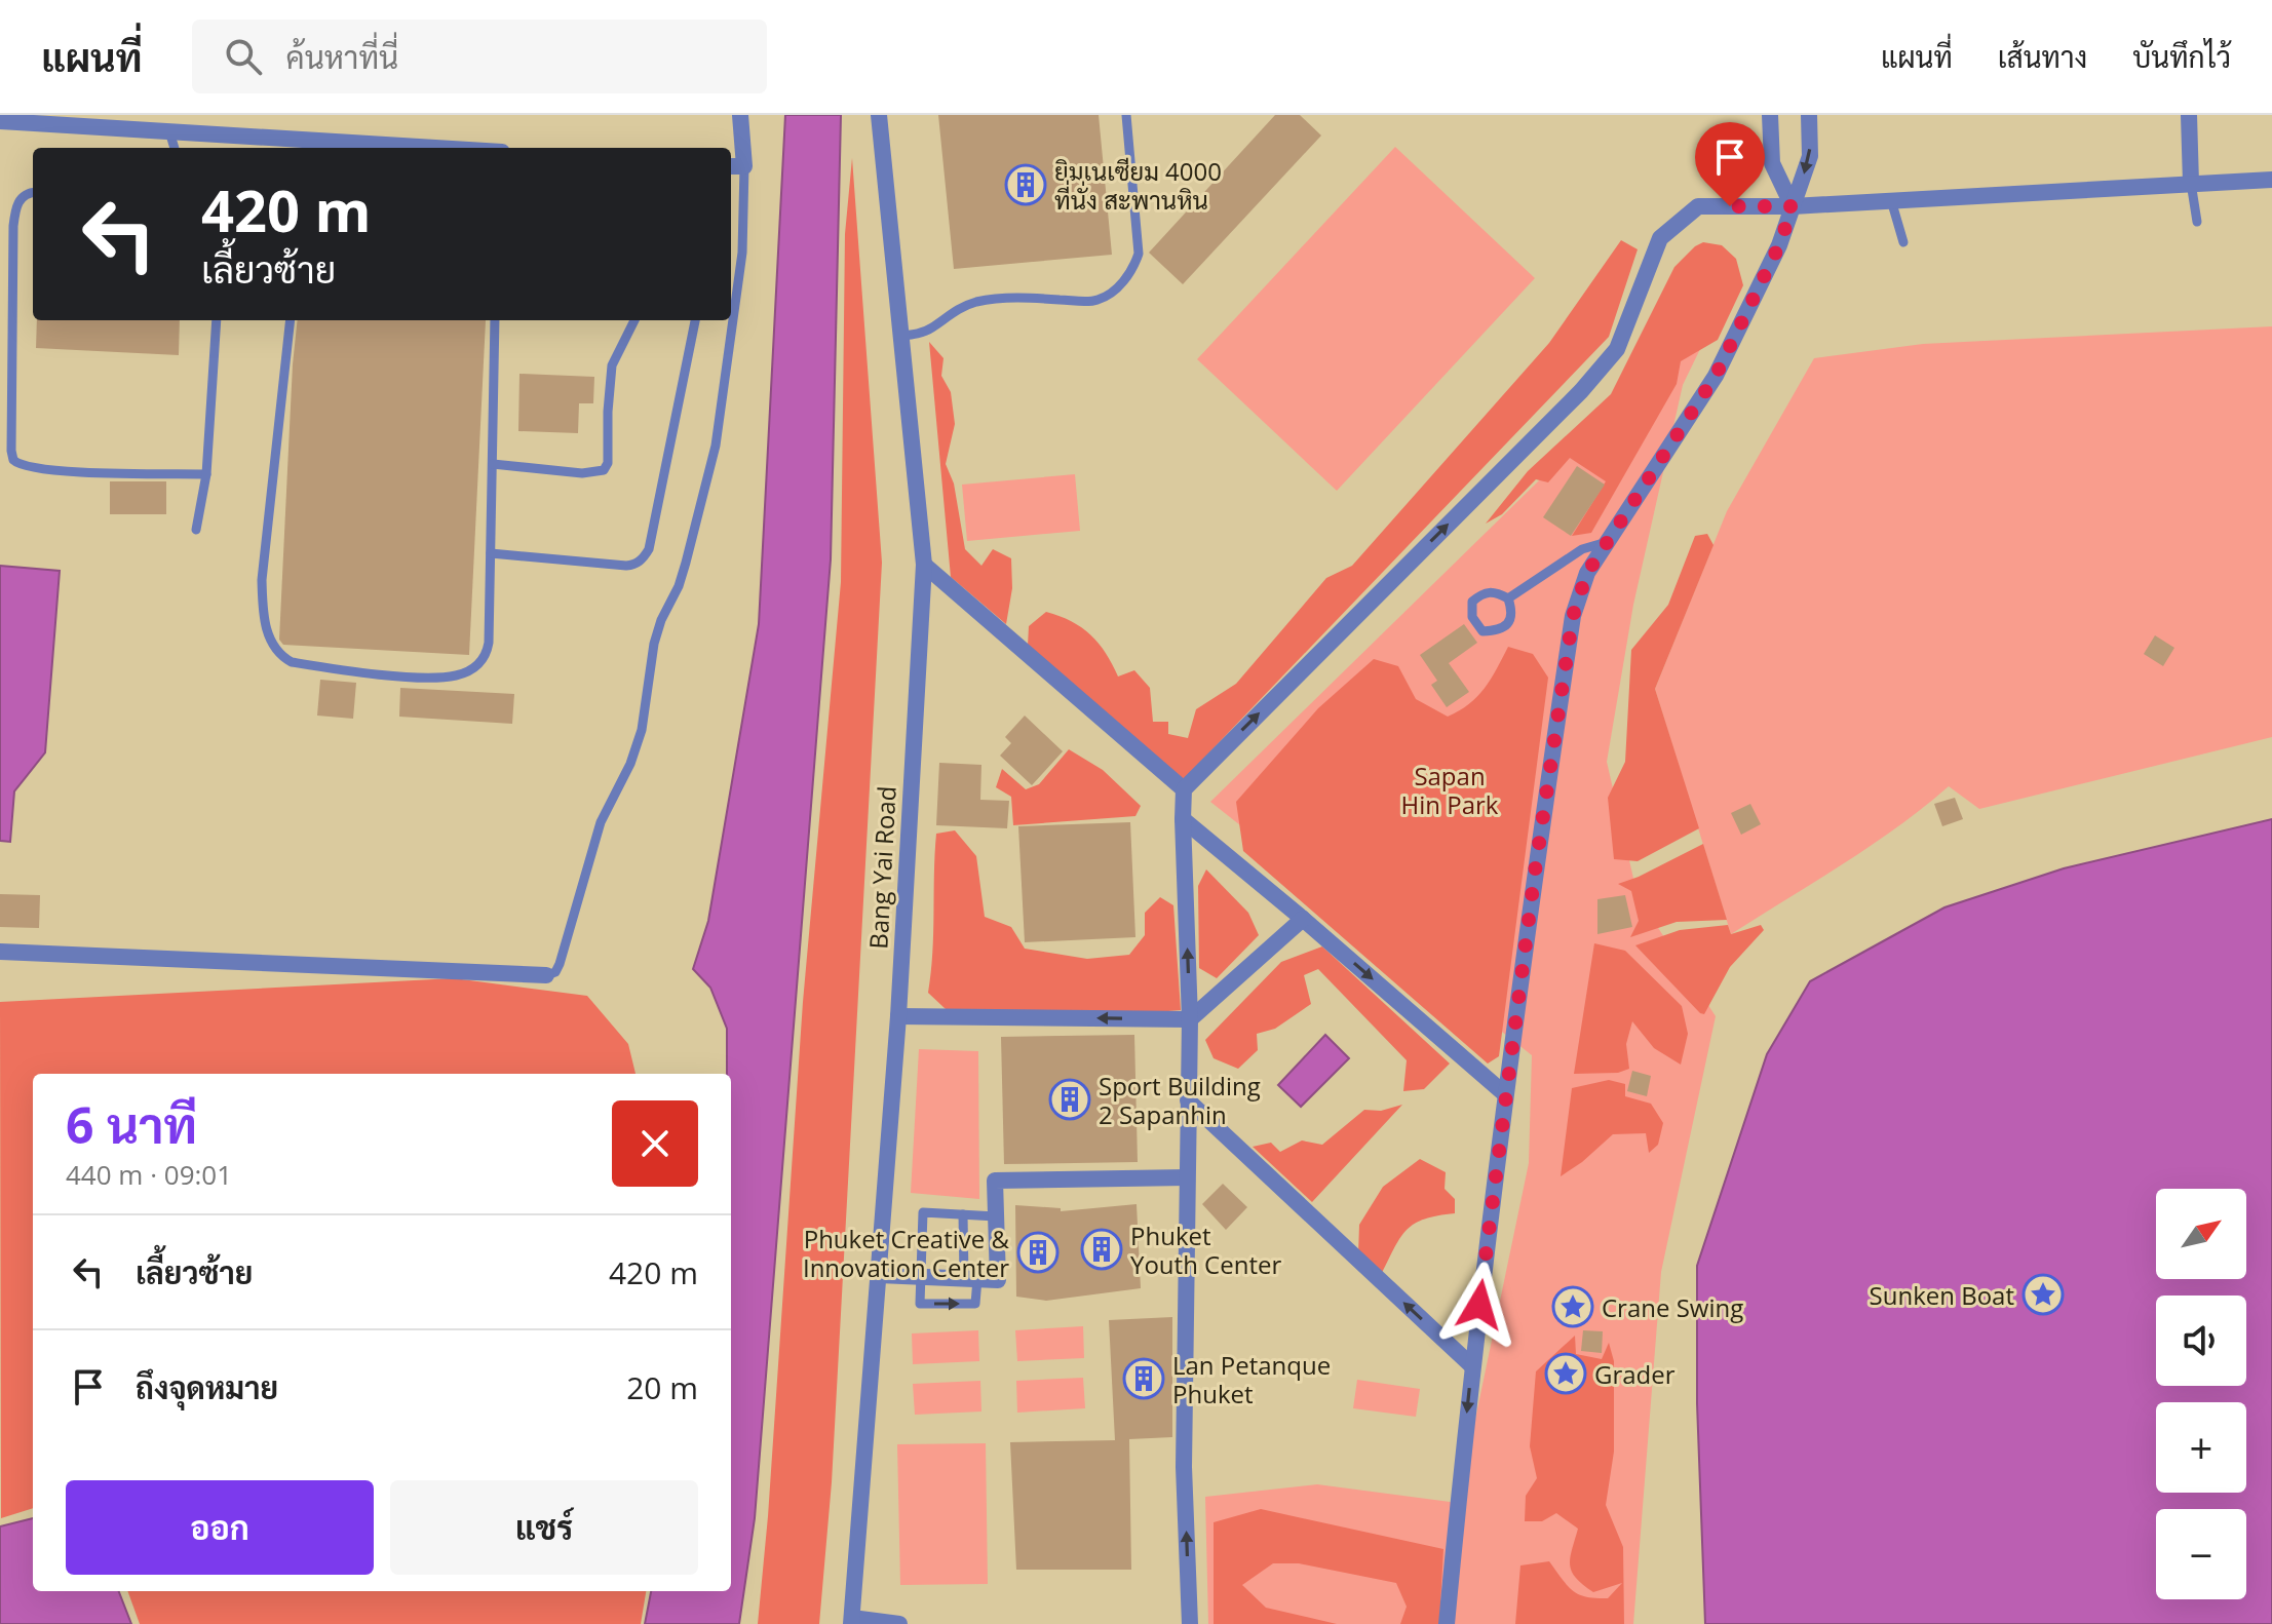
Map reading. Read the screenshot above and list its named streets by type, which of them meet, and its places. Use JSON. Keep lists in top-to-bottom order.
{
  "streets": {
    "street": ["Bang Yai Road"]
  },
  "parks": ["Sapan Hin Park"],
  "places": {
    "building": [
      "ยิมเนเซียม 4000 ที่นั่ง สะพานหิน",
      "Sport Building 2 Sapanhin",
      "Phuket Youth Center",
      "Phuket Creative & Innovation Center",
      "Lan Petanque Phuket"
    ],
    "place": ["Sunken Boat", "Crane Swing", "Grader"]
  },
  "north": "top right",
  "page": {
    "header": "แผนที่",
    "search": "ค้นหาที่นี่",
    "nav": ["แผนที่", "เส้นทาง", "บันทึกไว้"],
    "turn": ["420 m", "เลี้ยวซ้าย"],
    "heading": ["6 นาที", "440 m · 09:01"],
    "map_buttons": ["+", "−"],
    "list": [
      {
        "name": "เลี้ยวซ้าย",
        "value": "420 m"
      },
      {
        "name": "ถึงจุดหมาย",
        "value": "20 m"
      }
    ],
    "buttons": ["ออก", "แชร์"]
  }
}
